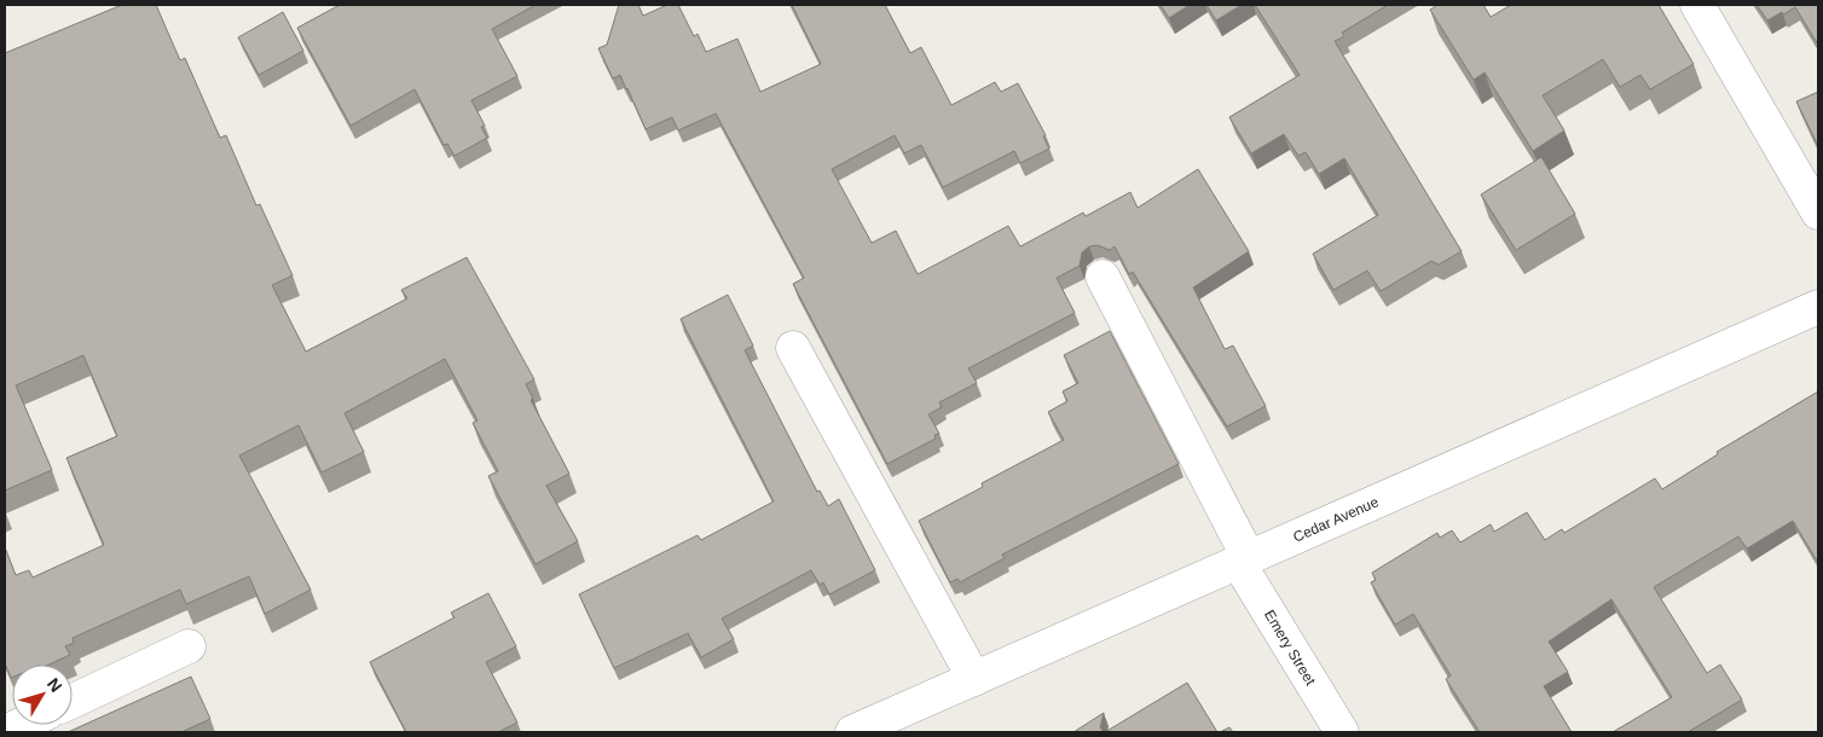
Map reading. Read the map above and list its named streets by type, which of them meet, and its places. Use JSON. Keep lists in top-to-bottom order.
{
  "streets": {
    "street": ["Cedar Avenue", "Emery Street"]
  },
  "crossings": [
    ["Cedar Avenue", "Emery Street"]
  ],
  "north": "top right"
}
